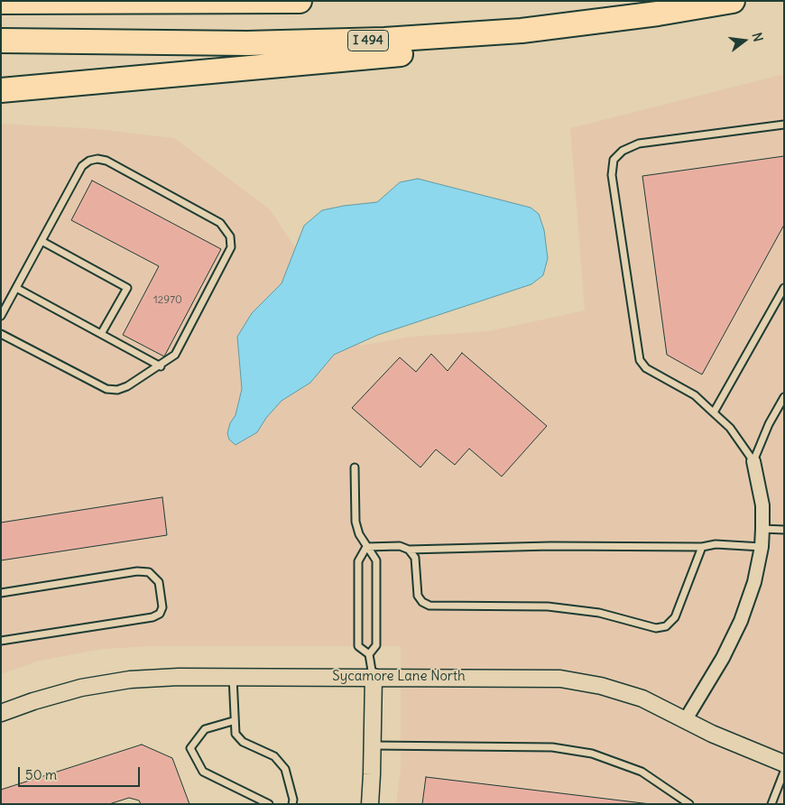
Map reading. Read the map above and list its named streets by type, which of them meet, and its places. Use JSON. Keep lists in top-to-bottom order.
{
  "streets": {
    "highway": ["I 494"],
    "street": ["Sycamore Lane North"]
  },
  "house_numbers": ["12970"],
  "scale_bar": "50 m",
  "north": "right"
}
